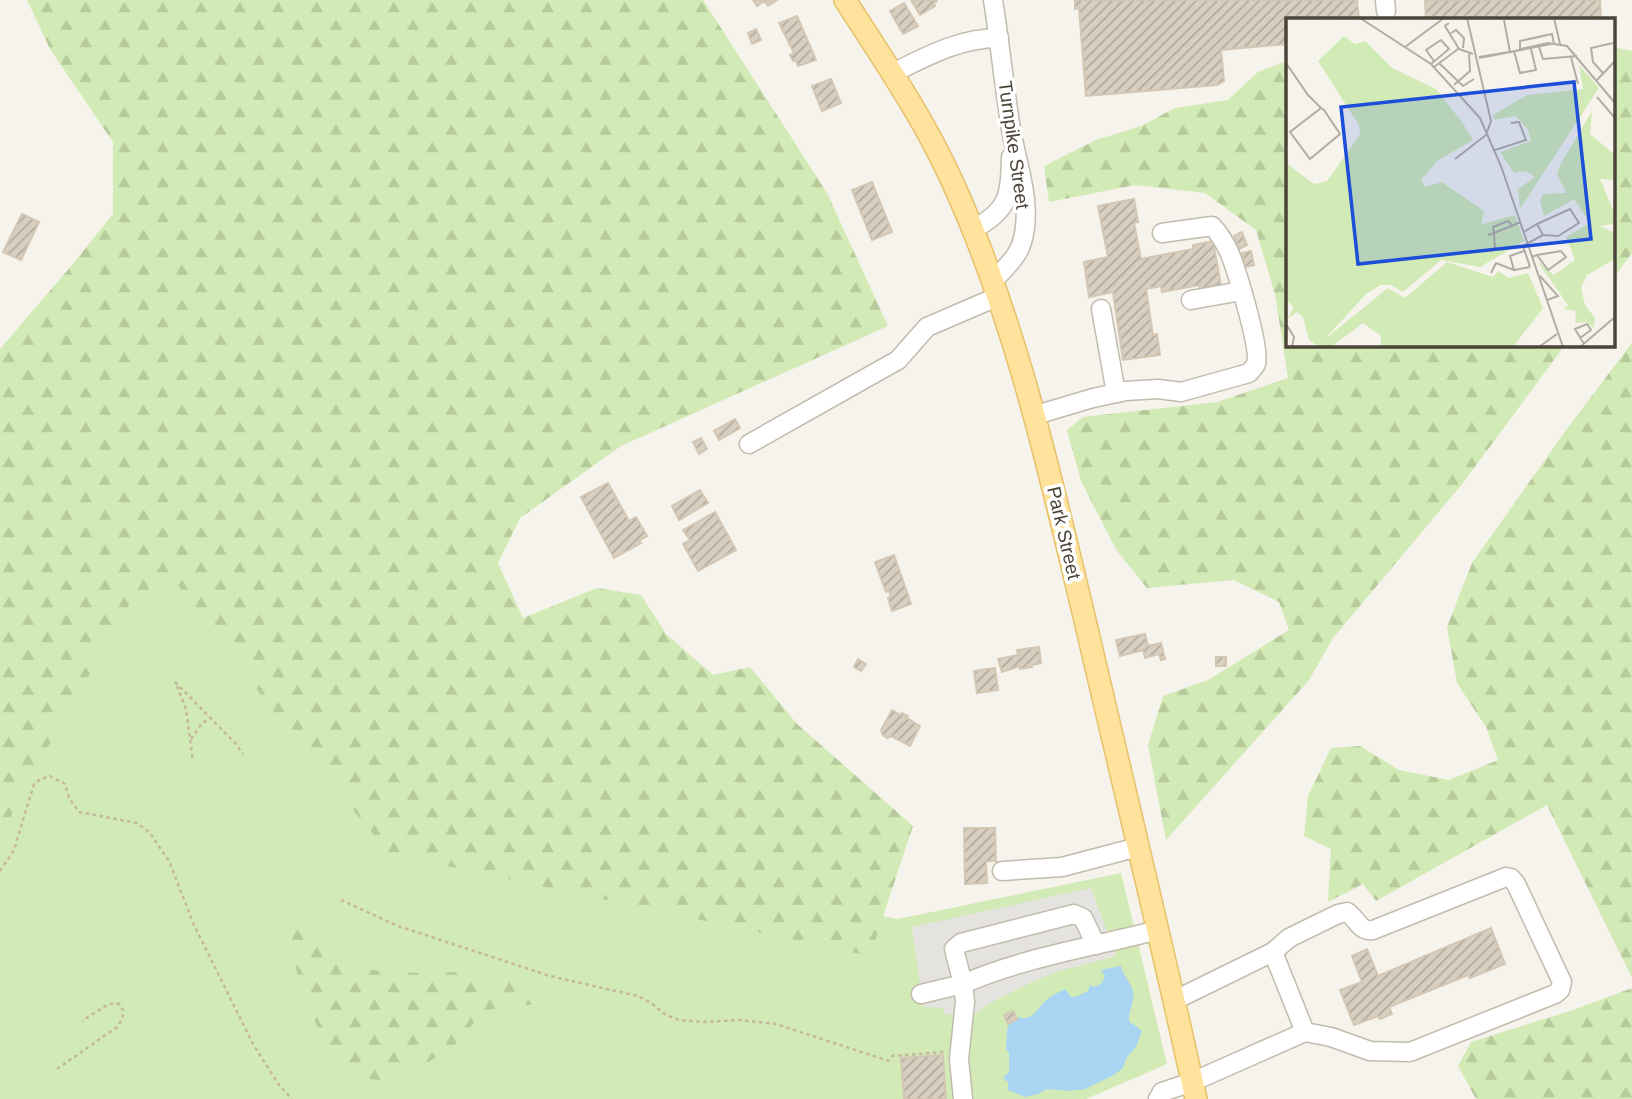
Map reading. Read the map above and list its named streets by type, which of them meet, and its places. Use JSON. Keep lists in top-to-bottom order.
{
  "streets": {
    "main road": ["Park Street"],
    "street": ["Turnpike Street"]
  },
  "crossings": [
    ["Turnpike Street", "Park Street"]
  ]
}
